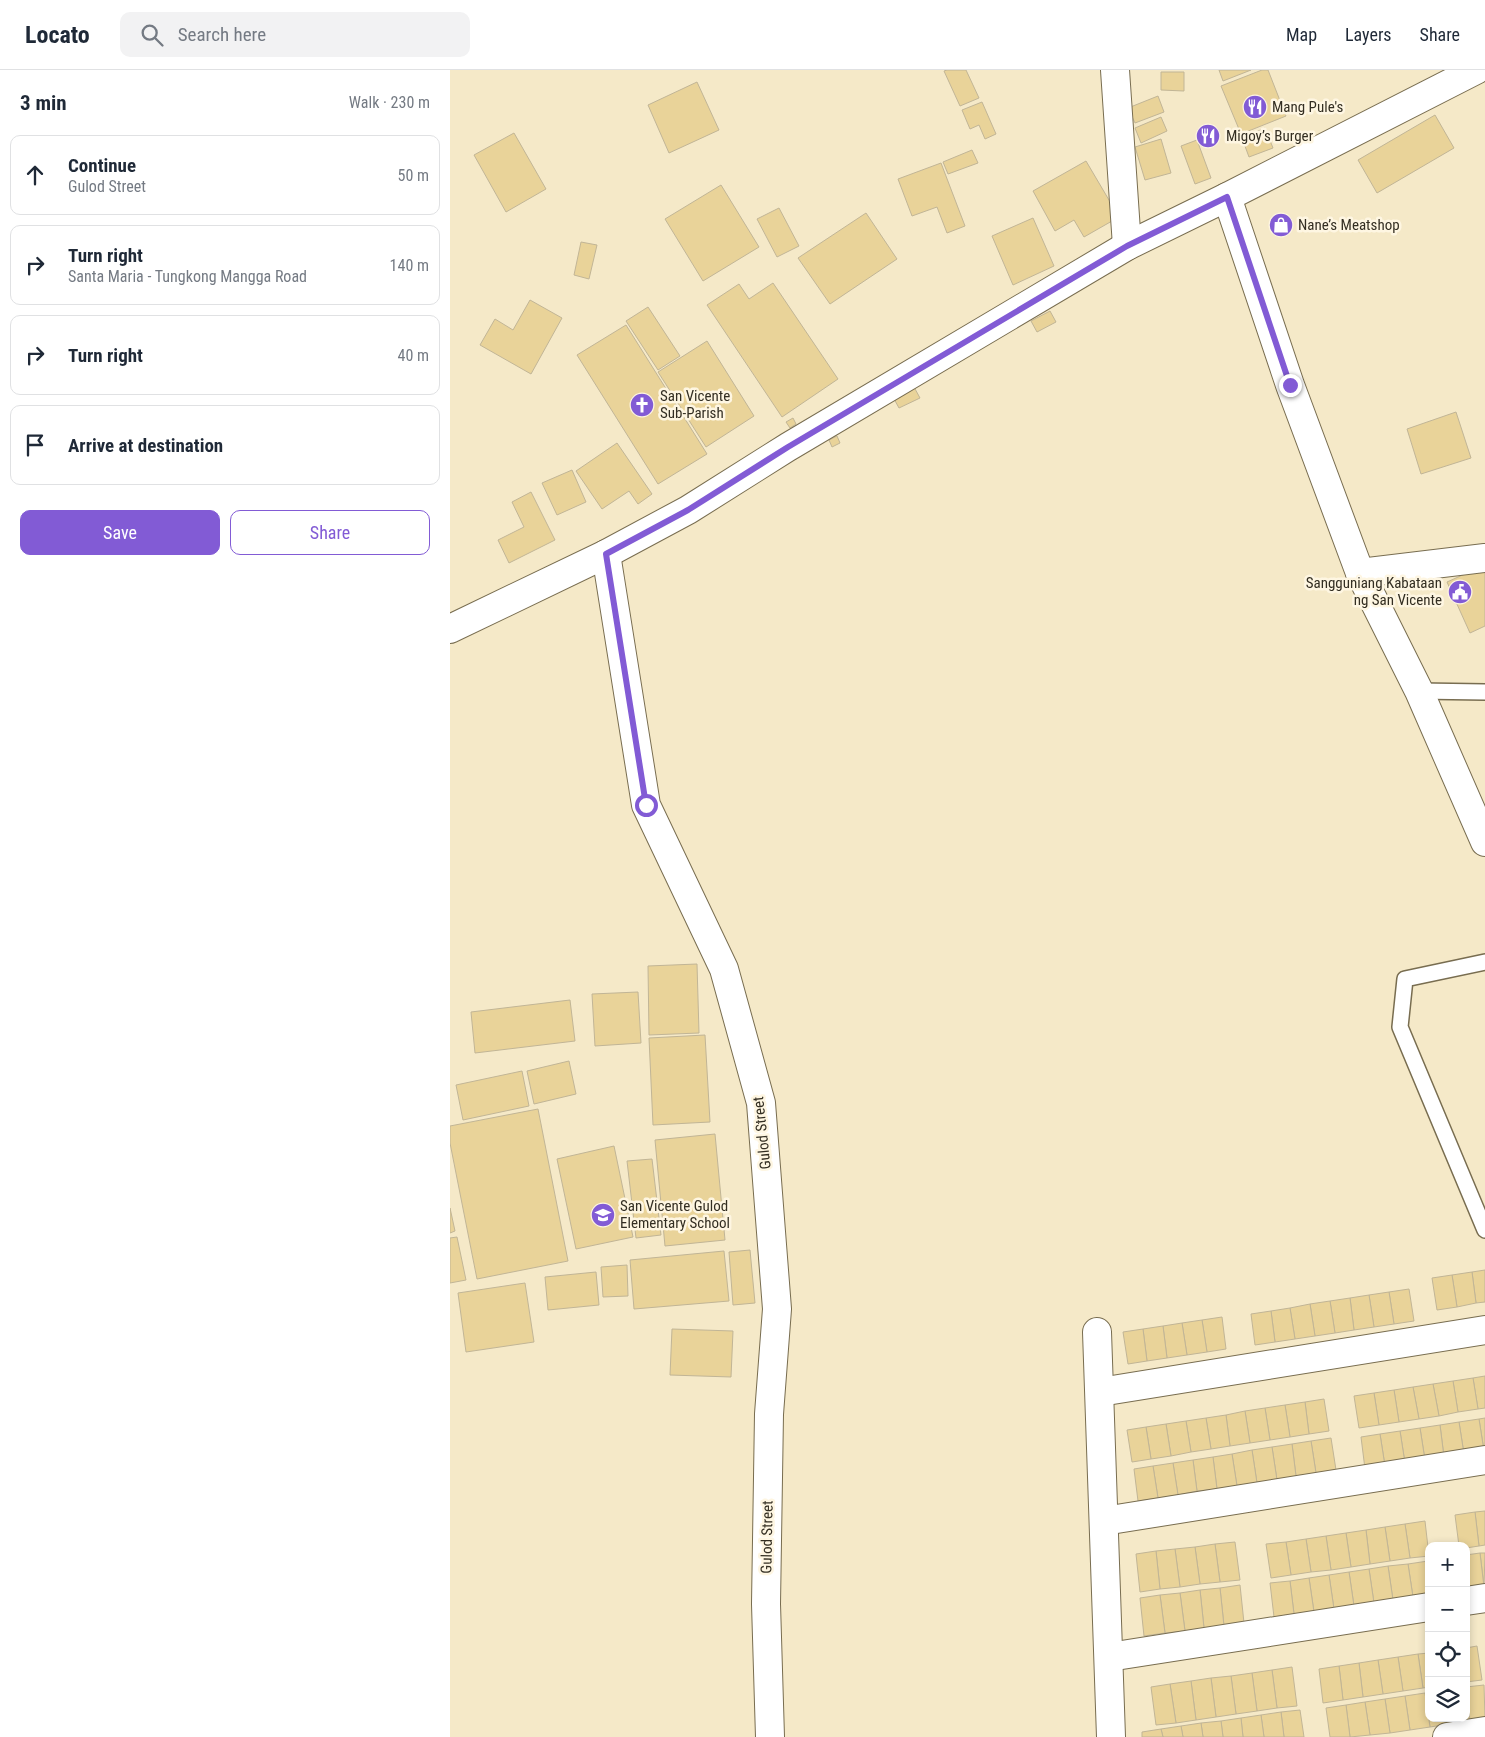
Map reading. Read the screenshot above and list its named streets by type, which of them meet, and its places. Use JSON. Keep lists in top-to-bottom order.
{
  "streets": {
    "street": ["Gulod Street"]
  },
  "places": {
    "restaurant": ["Mang Pule's", "Migoy’s Burger"],
    "shop": ["Nane’s Meatshop"],
    "church": ["San Vicente Sub-Parish"],
    "public building": ["Sangguniang Kabataan ng San Vicente"],
    "school or university": ["San Vicente Gulod Elementary School"]
  },
  "page": {
    "header": "Locato",
    "search": "Search here",
    "nav": ["Map", "Layers", "Share"],
    "heading": ["3 min", "Walk · 230 m"],
    "list": [
      ["Continue", "Gulod Street", "50 m"],
      ["Turn right", "Santa Maria - Tungkong Mangga Road", "140 m"],
      ["Turn right", "40 m"],
      "Arrive at destination"
    ],
    "buttons": ["Save", "Share"],
    "map_buttons": ["+", "−"]
  }
}
